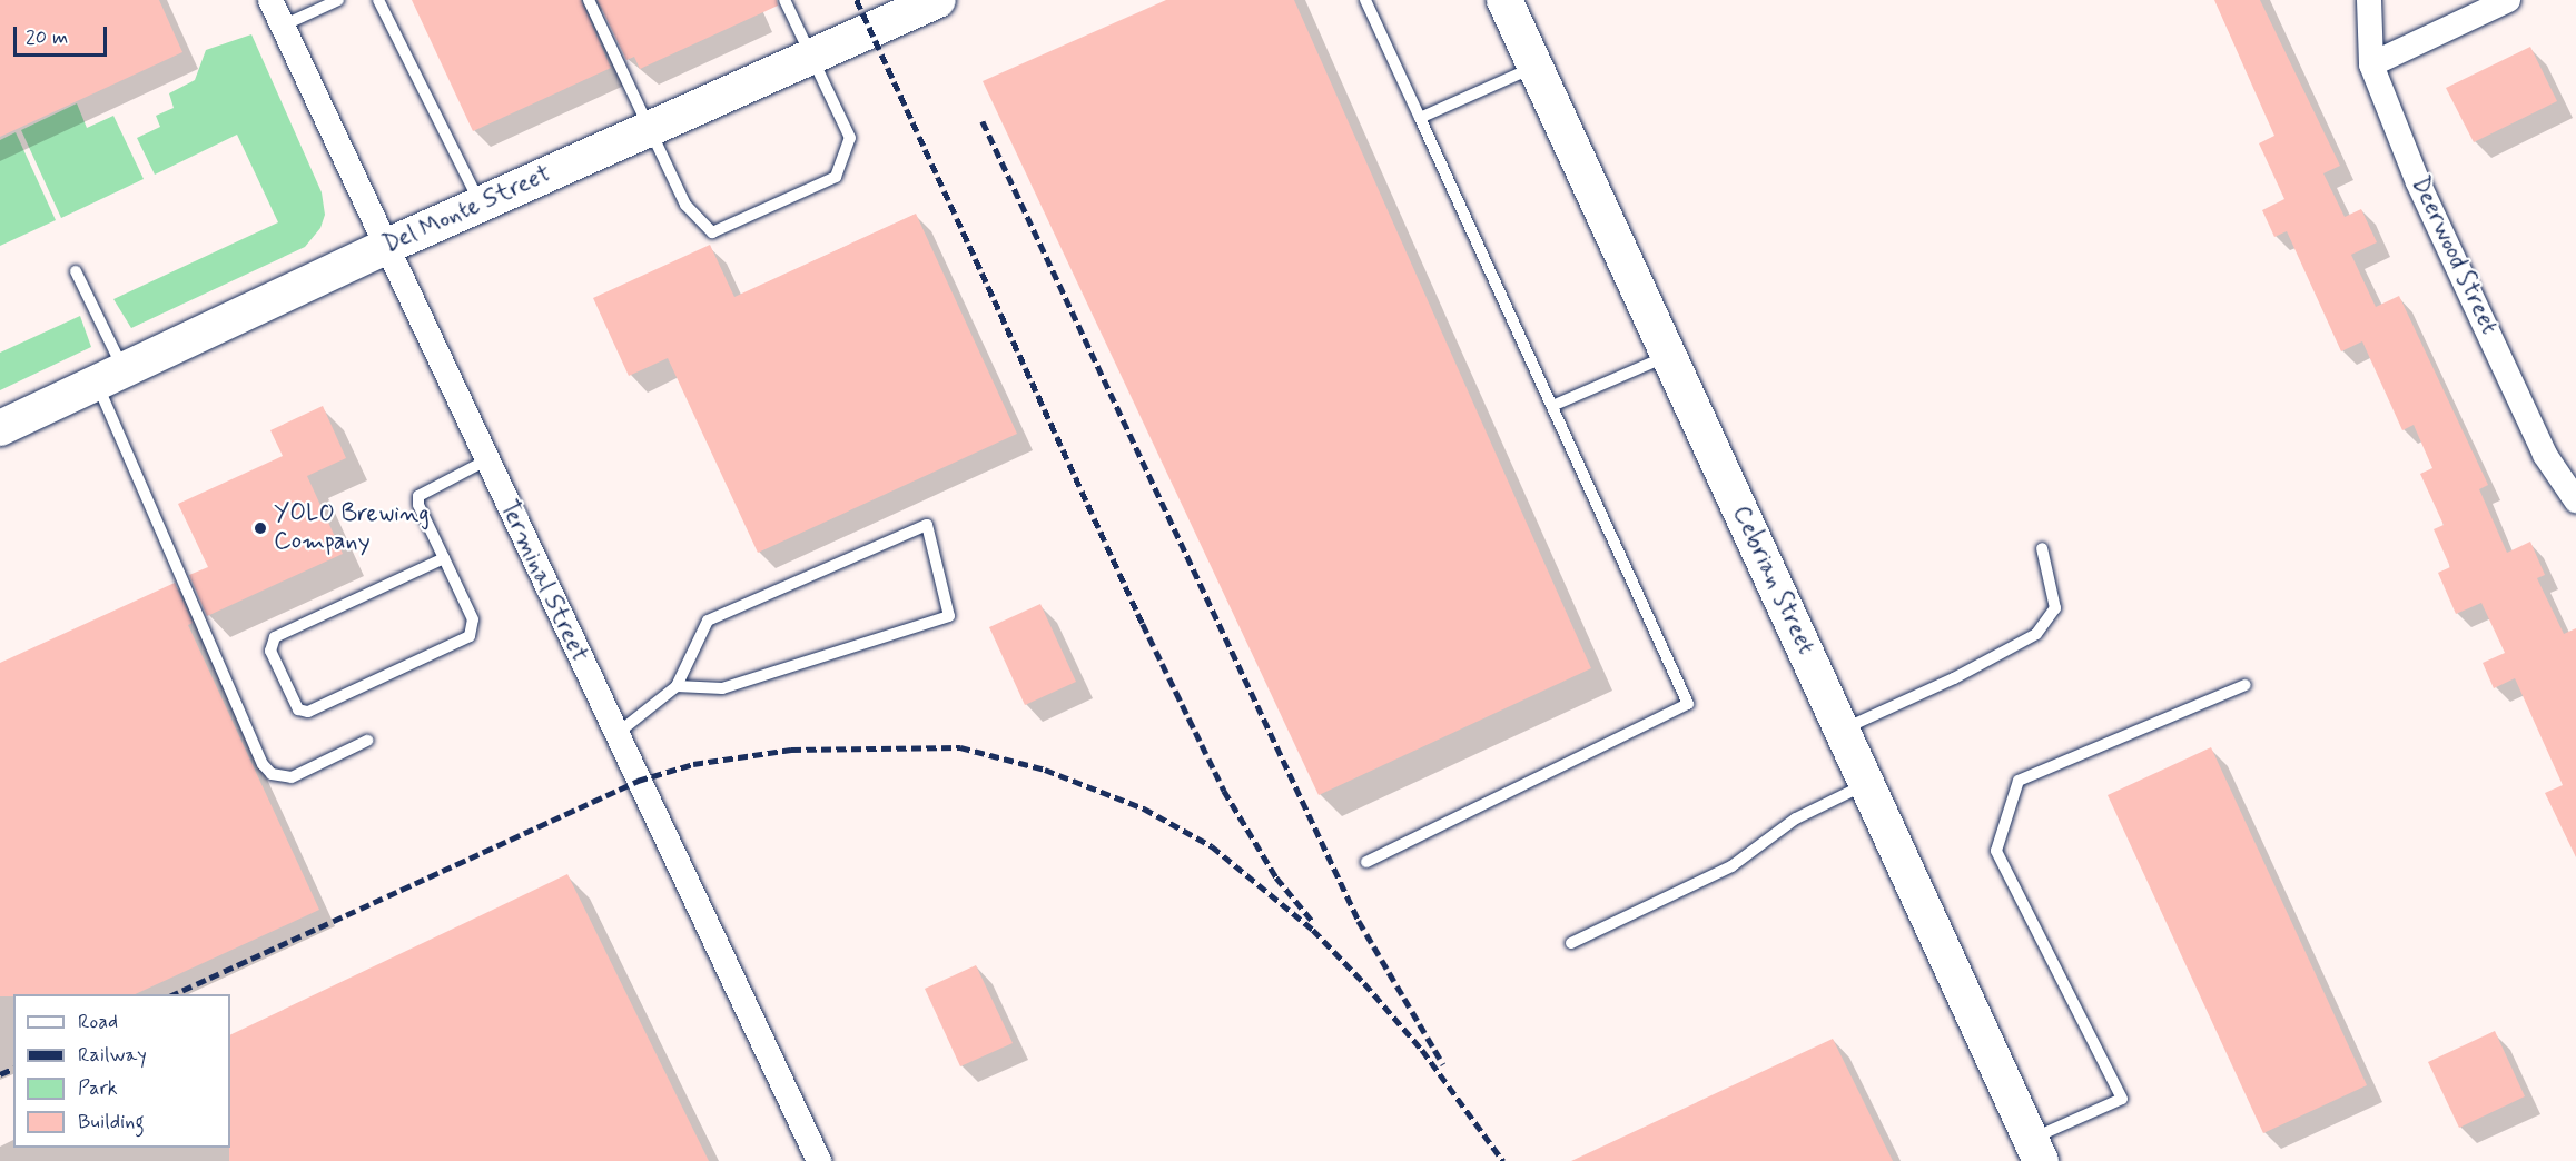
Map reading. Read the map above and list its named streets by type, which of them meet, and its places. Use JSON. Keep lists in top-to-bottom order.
{
  "streets": {
    "street": [
      "Del Monte Street",
      "Deerwood Street",
      "Cebrian Street",
      "Terminal Street"
    ]
  },
  "crossings": [
    ["Del Monte Street", "Terminal Street"]
  ],
  "places": ["YOLO Brewing Company"],
  "legend": [
    "Road",
    "Railway",
    "Park",
    "Building"
  ],
  "scale_bar": "20 m"
}
